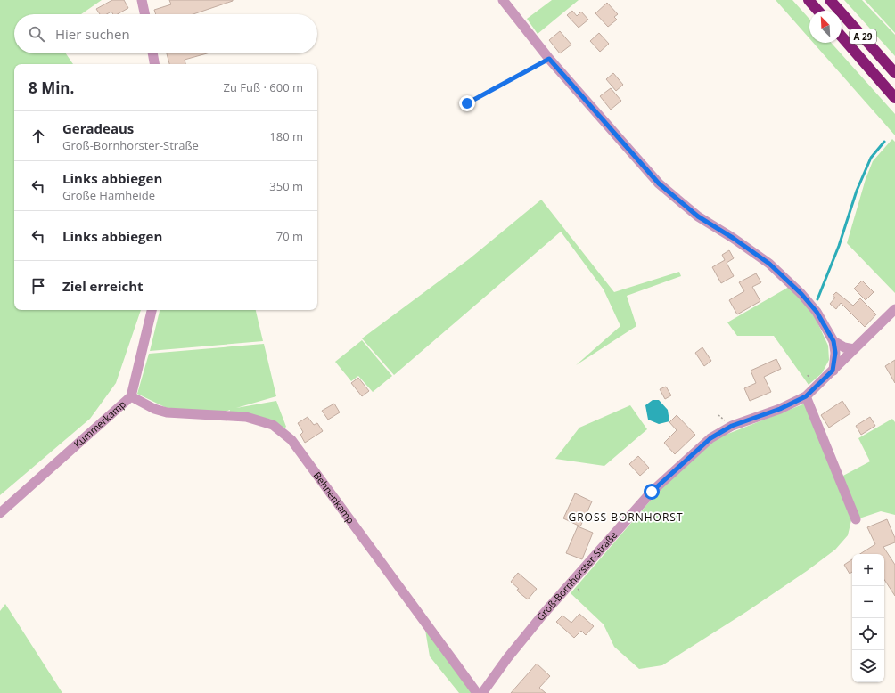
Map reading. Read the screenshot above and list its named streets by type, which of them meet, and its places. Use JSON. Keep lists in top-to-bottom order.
{
  "streets": {
    "highway": ["A 29"],
    "street": ["Kummerkamp", "Behnenkamp", "Groß-Bornhorster-Straße"]
  },
  "crossings": [
    ["Kummerkamp", "Behnenkamp"]
  ],
  "districts": ["GROSS BORNHORST"],
  "north": "top left",
  "page": {
    "search": "Hier suchen",
    "heading": ["8 Min.", "Zu Fuß · 600 m"],
    "list": [
      ["Geradeaus", "Groß-Bornhorster-Straße", "180 m"],
      ["Links abbiegen", "Große Hamheide", "350 m"],
      ["Links abbiegen", "70 m"],
      "Ziel erreicht"
    ],
    "map_buttons": ["+", "−"]
  }
}
